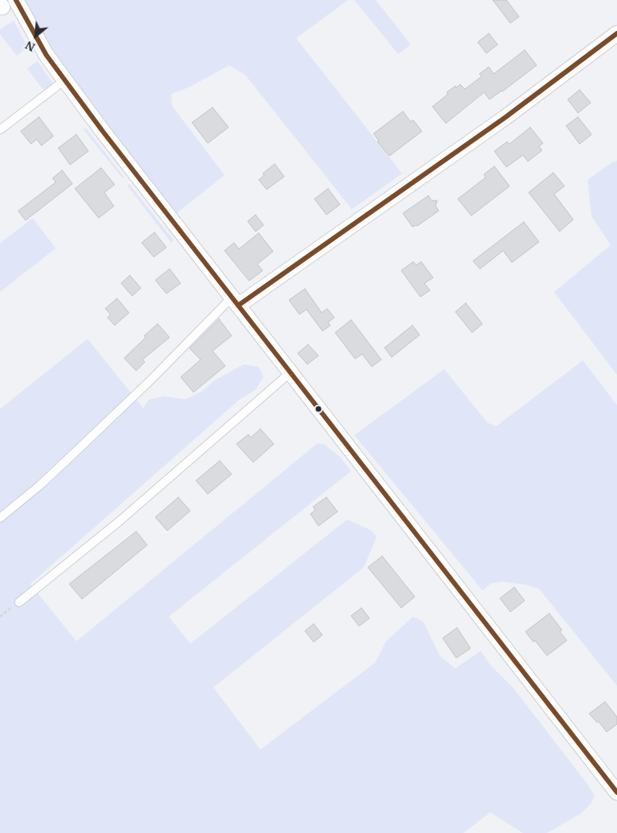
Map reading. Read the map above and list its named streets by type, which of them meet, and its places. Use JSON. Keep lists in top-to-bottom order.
{
  "north": "bottom left"
}
